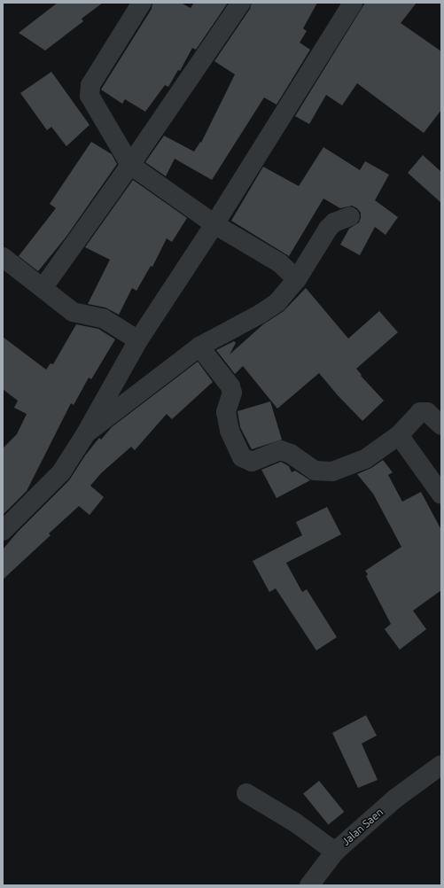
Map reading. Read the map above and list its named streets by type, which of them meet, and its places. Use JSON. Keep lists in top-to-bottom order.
{
  "streets": {
    "street": ["Jalan Saen"]
  }
}
